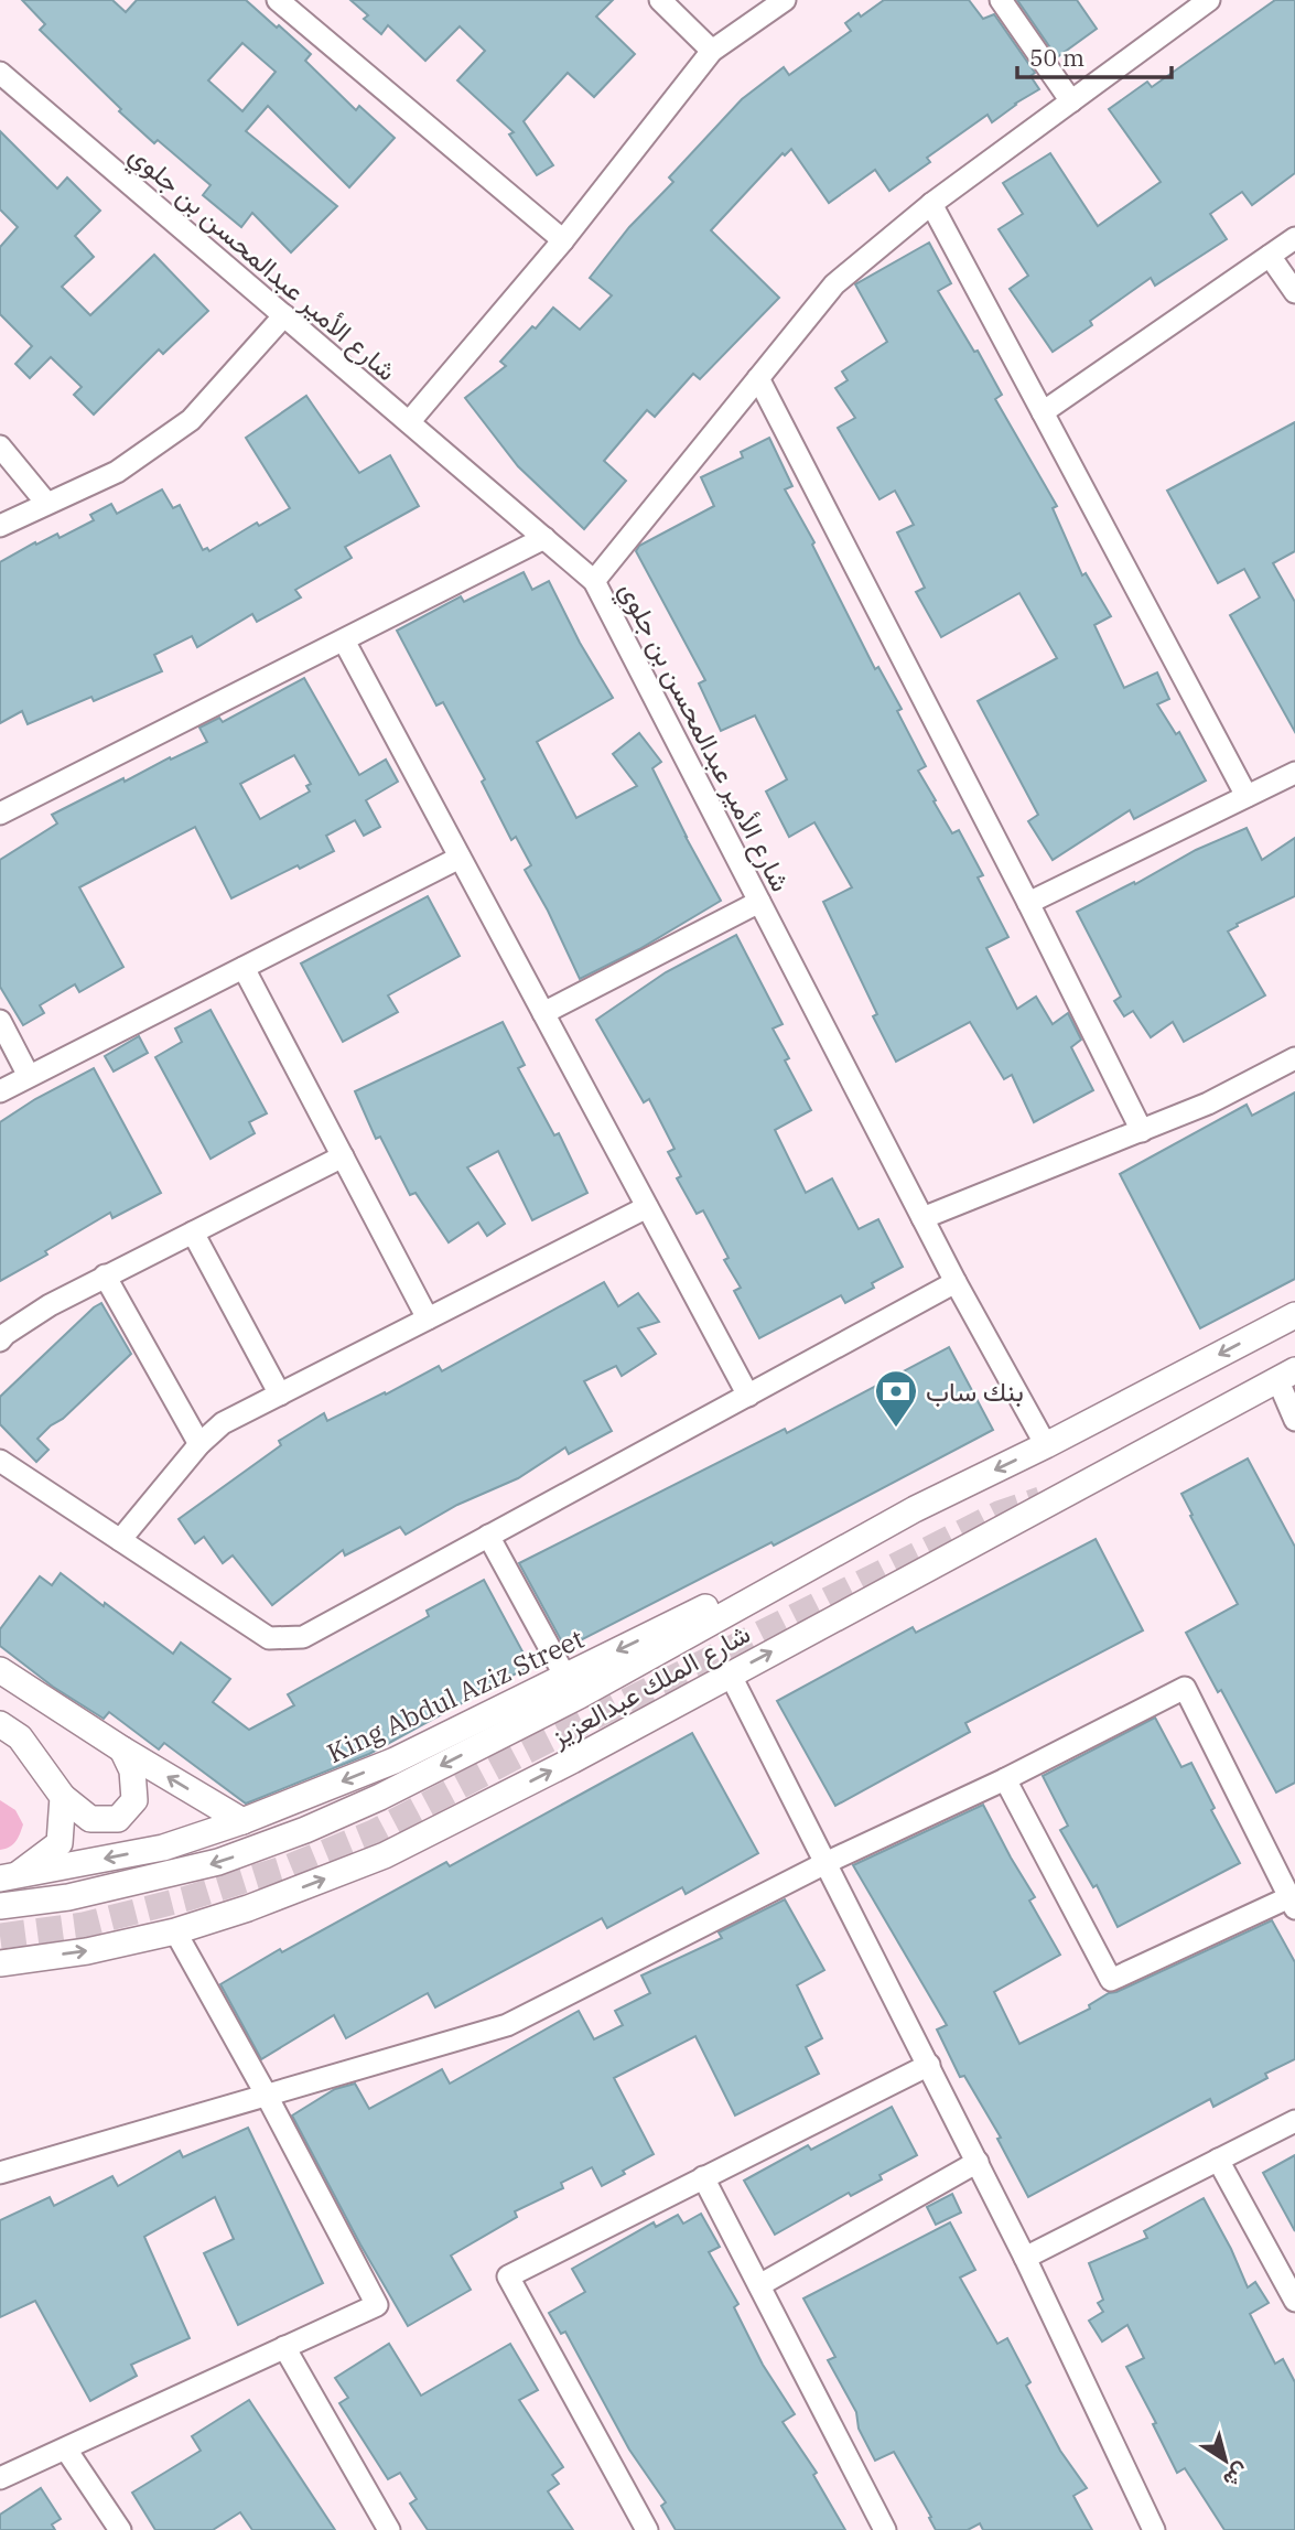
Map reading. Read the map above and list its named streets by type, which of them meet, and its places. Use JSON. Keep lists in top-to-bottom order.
{
  "streets": {
    "street": ["شارع الأمير عبدالمحسن بن جلوي", "شارع الملك عبدالعزيز", "King Abdul Aziz Street"]
  },
  "crossings": [
    ["شارع الأمير عبدالمحسن بن جلوي", "شارع الملك عبدالعزيز"],
    ["شارع الملك عبدالعزيز", "King Abdul Aziz Street"]
  ],
  "places": {
    "bank": ["بنك ساب"]
  },
  "scale_bar": "50 m",
  "north": "bottom right"
}
